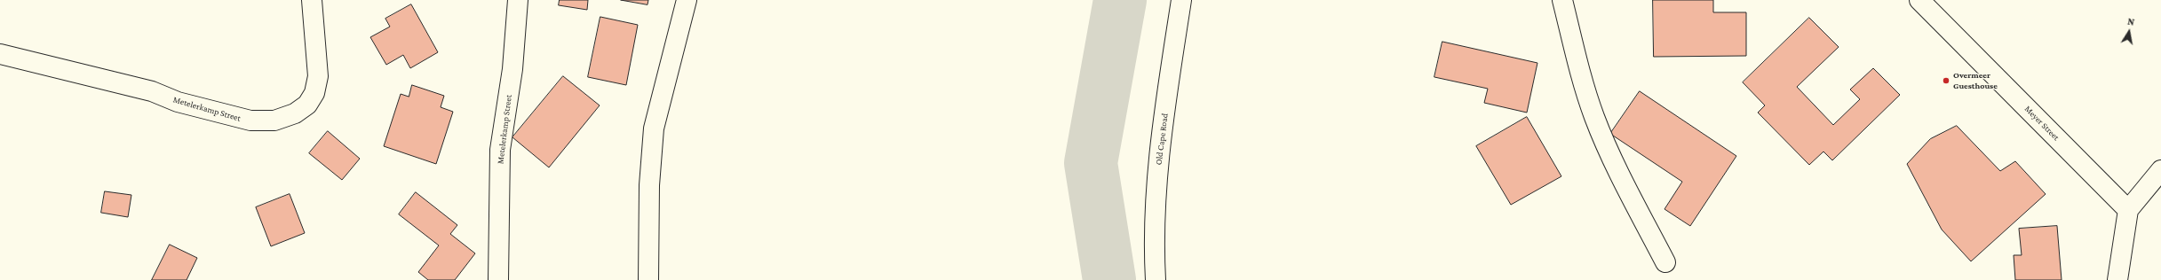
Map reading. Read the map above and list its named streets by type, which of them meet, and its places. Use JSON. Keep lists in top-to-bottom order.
{
  "streets": {
    "street": ["Metelerkamp Street", "Meyer Street", "Old Cape Road"]
  },
  "places": ["Overmeer Guesthouse"],
  "north": "top"
}
